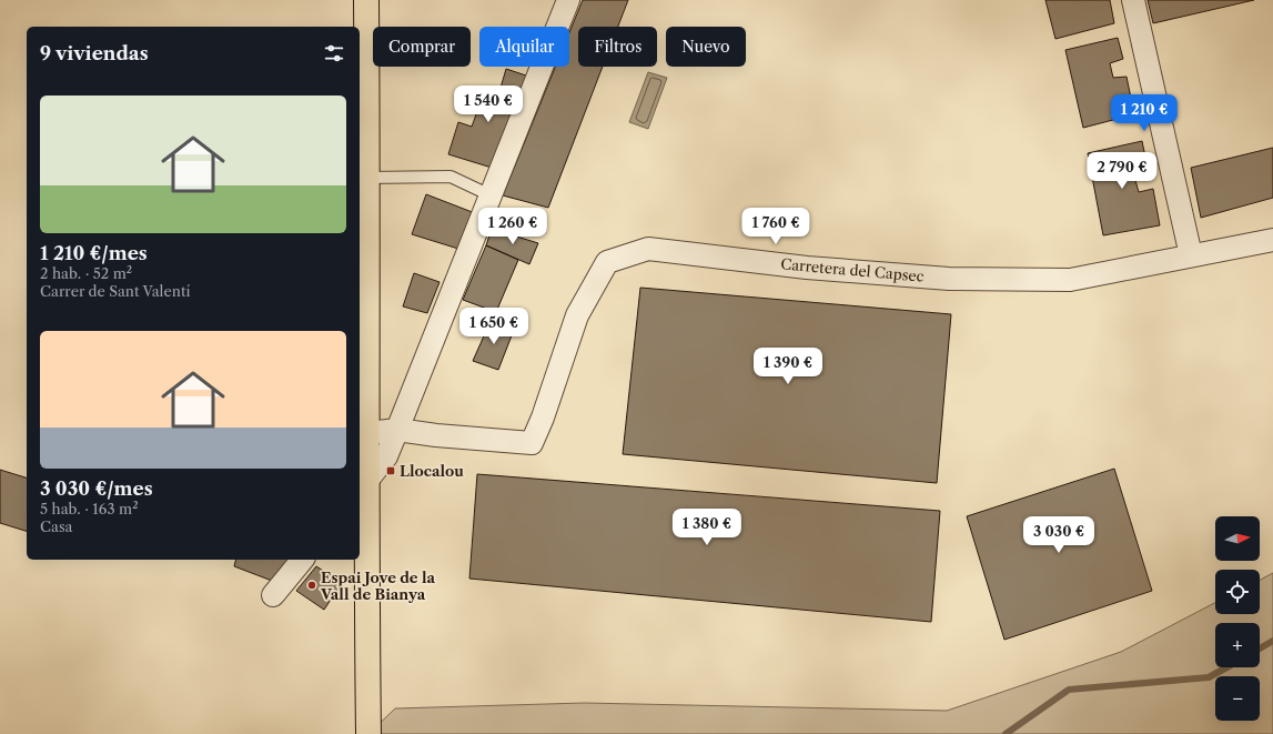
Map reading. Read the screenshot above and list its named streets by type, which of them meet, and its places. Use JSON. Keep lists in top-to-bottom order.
{
  "streets": {
    "street": ["Carretera del Capsec"]
  },
  "places": {
    "transit": ["Llocalou"],
    "other": ["Espai Jove de la Vall de Bianya"]
  },
  "north": "right",
  "page": {
    "chip": [
      "Comprar",
      "Alquilar",
      "Filtros",
      "Nuevo"
    ],
    "heading": "9 viviendas",
    "list": [
      {
        "name": "1 210 €/mes",
        "note": "2 hab. · 52 m² · Carrer de Sant Valentí"
      },
      {
        "name": "3 030 €/mes",
        "note": "5 hab. · 163 m² · Casa"
      }
    ],
    "price": [
      "1 540 €",
      "1 210 €",
      "2 790 €",
      "1 260 €",
      "1 760 €",
      "1 650 €",
      "1 390 €",
      "1 380 €",
      "3 030 €"
    ],
    "map_buttons": ["+", "−"]
  }
}
